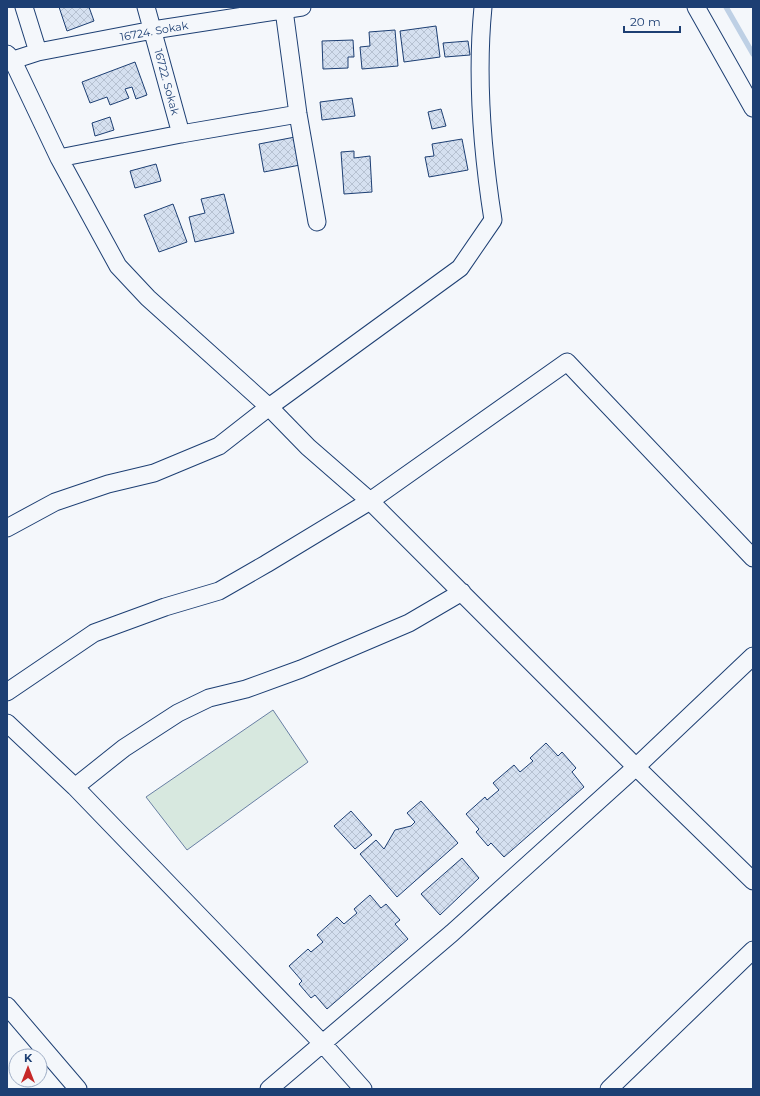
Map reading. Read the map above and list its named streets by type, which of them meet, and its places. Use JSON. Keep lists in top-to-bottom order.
{
  "streets": {
    "street": ["16724. Sokak", "16722. Sokak"]
  },
  "crossings": [
    ["16724. Sokak", "16722. Sokak"]
  ],
  "scale_bar": "20 m",
  "north": "top"
}
